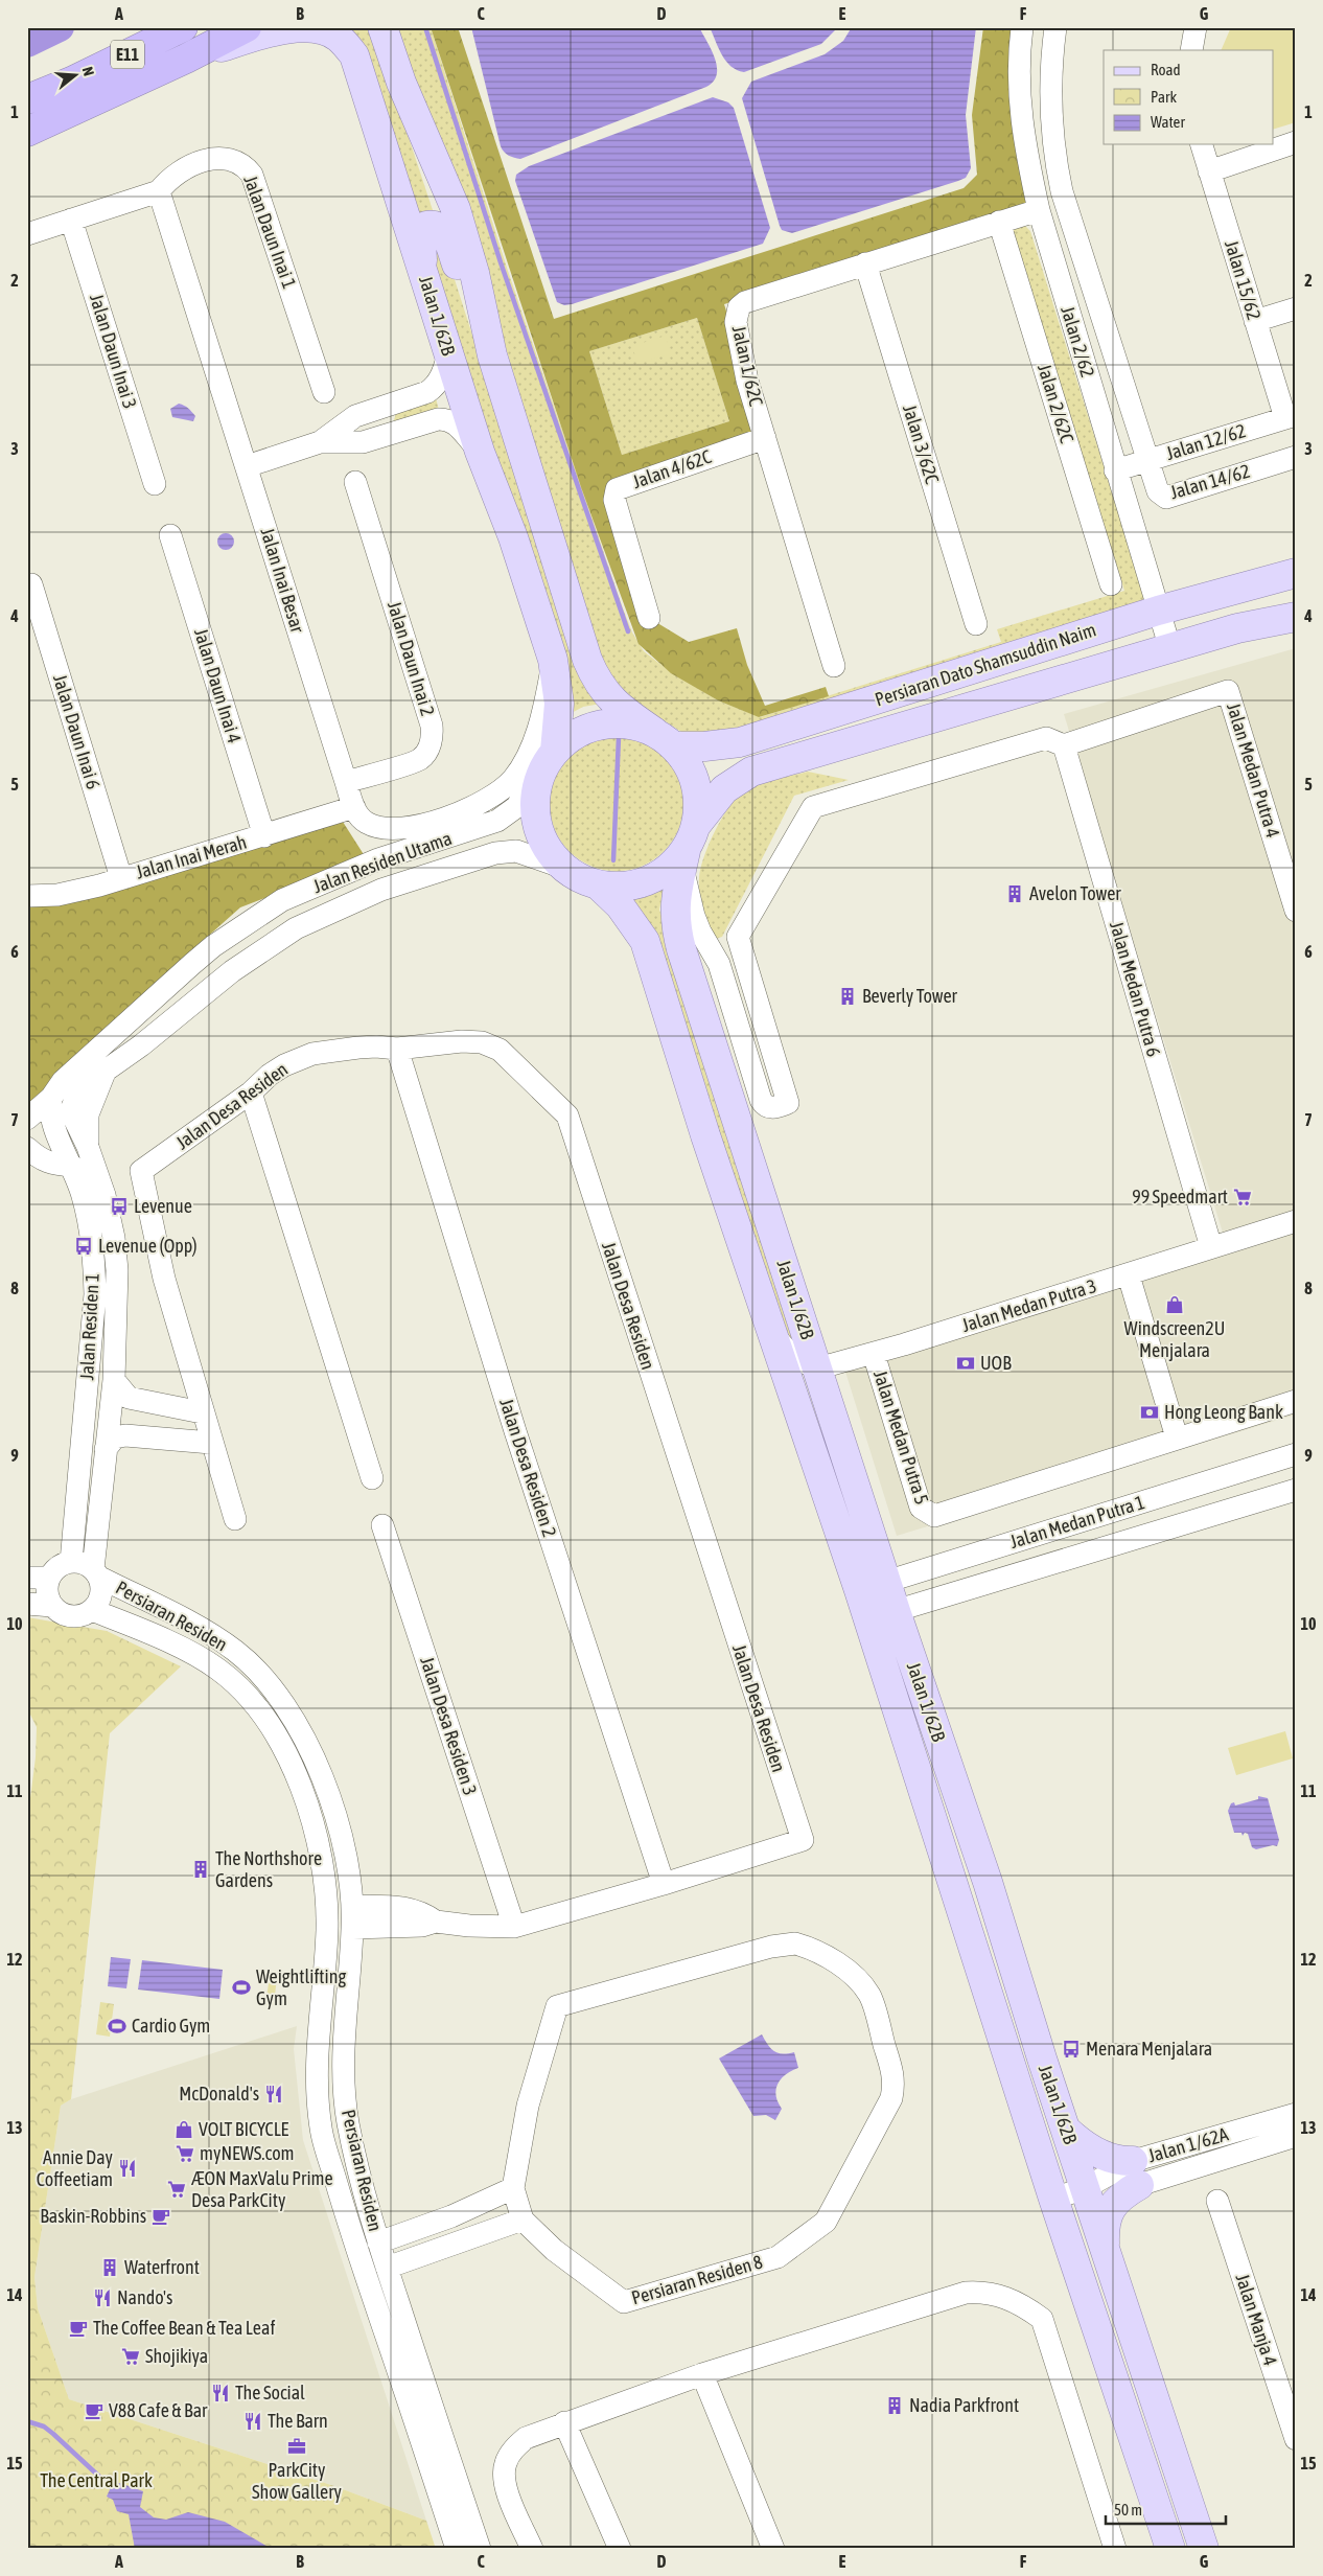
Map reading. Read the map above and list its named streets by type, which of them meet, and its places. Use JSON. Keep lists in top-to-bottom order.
{
  "streets": {
    "highway": ["E11"],
    "main road": ["Jalan 1/62B", "Persiaran Dato Shamsuddin Naim"],
    "street": [
      "Jalan Daun Inai 1",
      "Jalan 15/62",
      "Jalan 2/62",
      "Jalan Daun Inai 3",
      "Jalan 1/62C",
      "Jalan 2/62C",
      "Jalan 12/62",
      "Jalan 3/62C",
      "Jalan 4/62C",
      "Jalan 14/62",
      "Jalan Inai Besar",
      "Jalan Daun Inai 2",
      "Jalan Daun Inai 4",
      "Jalan Daun Inai 6",
      "Jalan Medan Putra 4",
      "Jalan Inai Merah",
      "Jalan Residen Utama",
      "Jalan Medan Putra 6",
      "Jalan Desa Residen",
      "Jalan Medan Putra 3",
      "Jalan Residen 1",
      "Jalan Medan Putra 5",
      "Jalan Desa Residen 2",
      "Jalan Medan Putra 1",
      "Persiaran Residen",
      "Jalan Desa Residen 3",
      "Jalan 1/62A",
      "Persiaran Residen 8",
      "Jalan Manja 4"
    ]
  },
  "crossings": [
    ["E11", "Jalan 1/62B"],
    ["Jalan Daun Inai 1", "Jalan Inai Besar"],
    ["Jalan 15/62", "Jalan 12/62"],
    ["Jalan 1/62B", "Jalan Inai Besar"],
    ["Jalan 1/62B", "Persiaran Dato Shamsuddin Naim"],
    ["Jalan 1/62B", "Jalan Residen Utama"],
    ["Jalan 1/62B", "Jalan Medan Putra 3"],
    ["Jalan 1/62B", "Jalan Medan Putra 1"],
    ["Jalan 1/62B", "Jalan 1/62A"],
    ["Jalan 2/62", "Jalan 1/62C"],
    ["Jalan 2/62", "Jalan 12/62"],
    ["Jalan 2/62", "Jalan 14/62"],
    ["Jalan 2/62", "Persiaran Dato Shamsuddin Naim"],
    ["Jalan 1/62C", "Jalan 2/62C"],
    ["Jalan 1/62C", "Jalan 3/62C"],
    ["Jalan 1/62C", "Jalan 4/62C"],
    ["Jalan 12/62", "Jalan 14/62"],
    ["Jalan Inai Besar", "Jalan Daun Inai 2"],
    ["Jalan Inai Besar", "Jalan Inai Merah"],
    ["Persiaran Dato Shamsuddin Naim", "Jalan Residen Utama"],
    ["Jalan Daun Inai 4", "Jalan Inai Merah"],
    ["Jalan Daun Inai 6", "Jalan Inai Merah"],
    ["Jalan Medan Putra 4", "Jalan Medan Putra 6"],
    ["Jalan Residen Utama", "Jalan Residen 1"],
    ["Jalan Medan Putra 6", "Jalan Medan Putra 3"],
    ["Jalan Desa Residen", "Jalan Desa Residen 2"],
    ["Jalan Desa Residen", "Persiaran Residen"],
    ["Jalan Desa Residen", "Jalan Desa Residen 3"],
    ["Jalan Medan Putra 3", "Jalan Medan Putra 5"],
    ["Jalan Residen 1", "Persiaran Residen"]
  ],
  "parks": ["The Central Park"],
  "places": {
    "building": [
      "Avelon Tower",
      "Beverly Tower",
      "The Northshore Gardens",
      "Waterfront",
      "Nadia Parkfront"
    ],
    "supermarket": [
      "99 Speedmart",
      "myNEWS.com",
      "ÆON MaxValu Prime Desa ParkCity",
      "Shojikiya"
    ],
    "bus stop": ["Levenue", "Levenue (Opp)", "Menara Menjalara"],
    "shop": ["Windscreen2U Menjalara", "VOLT BICYCLE"],
    "bank": ["UOB", "Hong Leong Bank"],
    "sports": ["Weightlifting Gym", "Cardio Gym"],
    "restaurant": [
      "McDonald's",
      "Annie Day Coffeetiam",
      "Nando's",
      "The Social",
      "The Barn"
    ],
    "cafe": ["Baskin-Robbins", "The Coffee Bean & Tea Leaf", "V88 Cafe & Bar"],
    "office": ["ParkCity Show Gallery"]
  },
  "legend": ["Road", "Park", "Water"],
  "scale_bar": "50 m",
  "north": "right",
  "grid": {
    "columns": [
      "A",
      "B",
      "C",
      "D",
      "E",
      "F",
      "G"
    ],
    "rows": [
      "1",
      "2",
      "3",
      "4",
      "5",
      "6",
      "7",
      "8",
      "9",
      "10",
      "11",
      "12",
      "13",
      "14",
      "15"
    ]
  }
}
